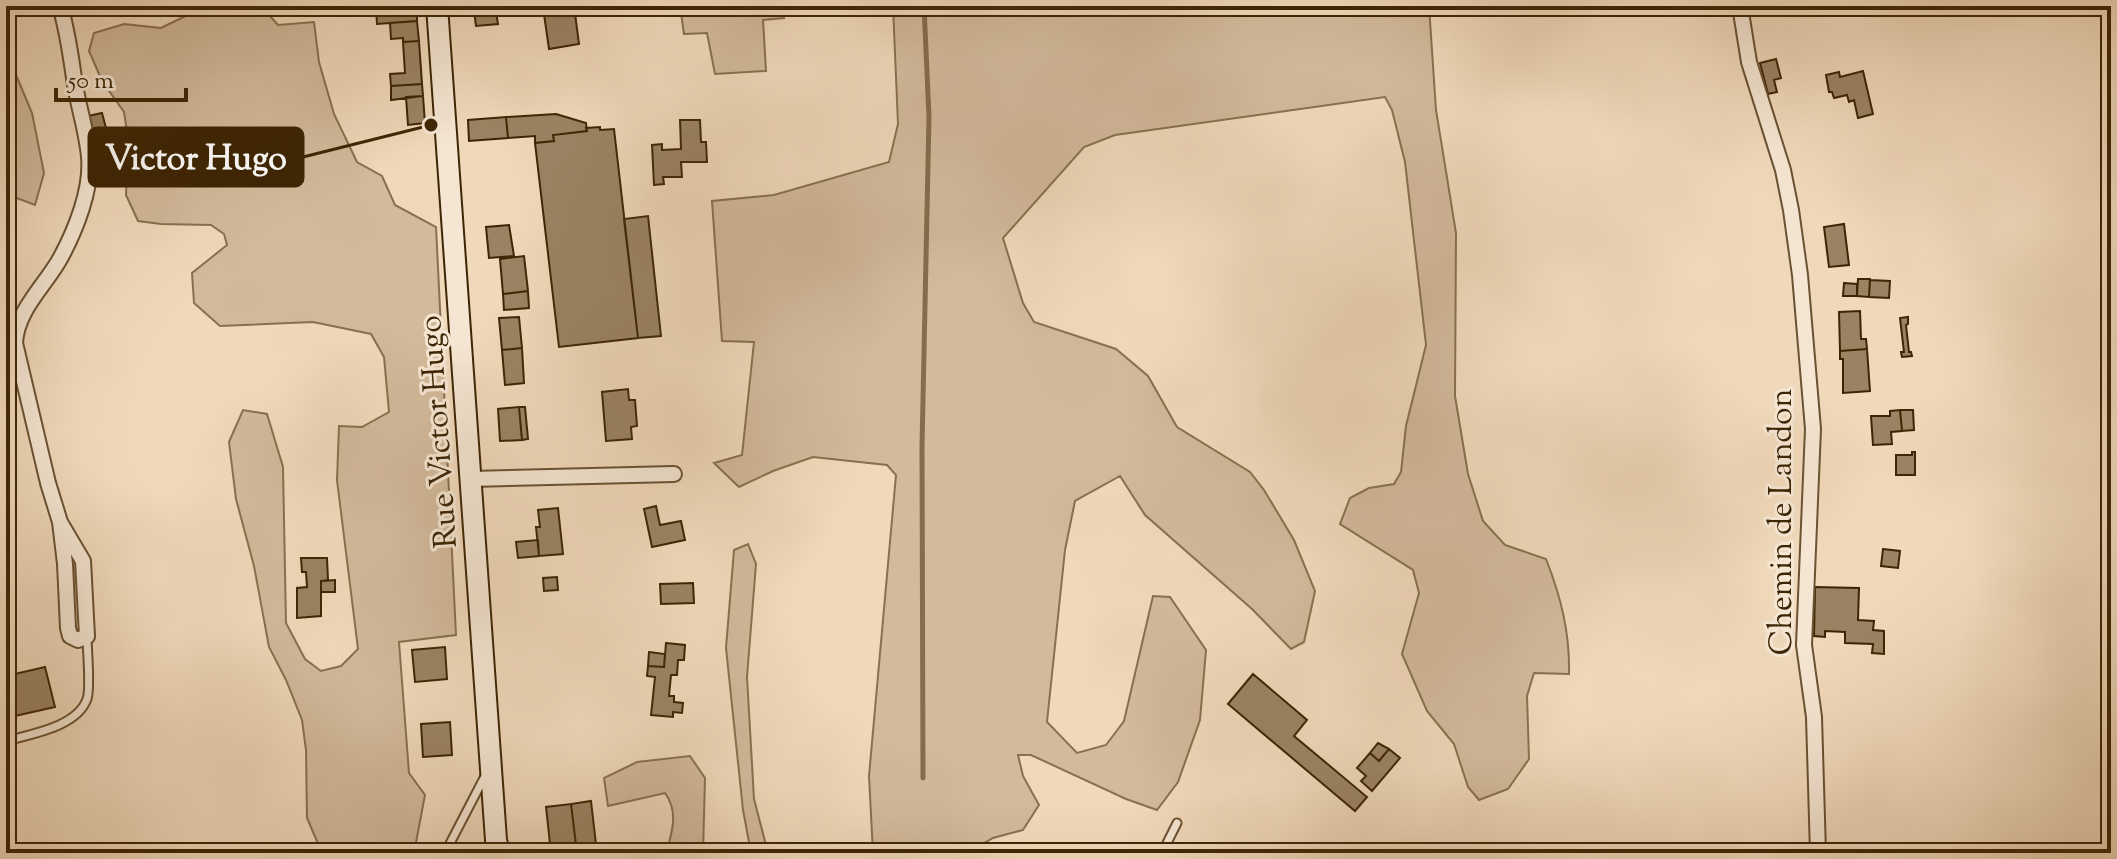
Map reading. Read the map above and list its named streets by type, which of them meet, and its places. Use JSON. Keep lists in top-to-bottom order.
{
  "streets": {
    "main road": ["Rue Victor Hugo"],
    "street": ["Chemin de Landon"]
  },
  "places": ["Victor Hugo"],
  "scale_bar": "50 m"
}
